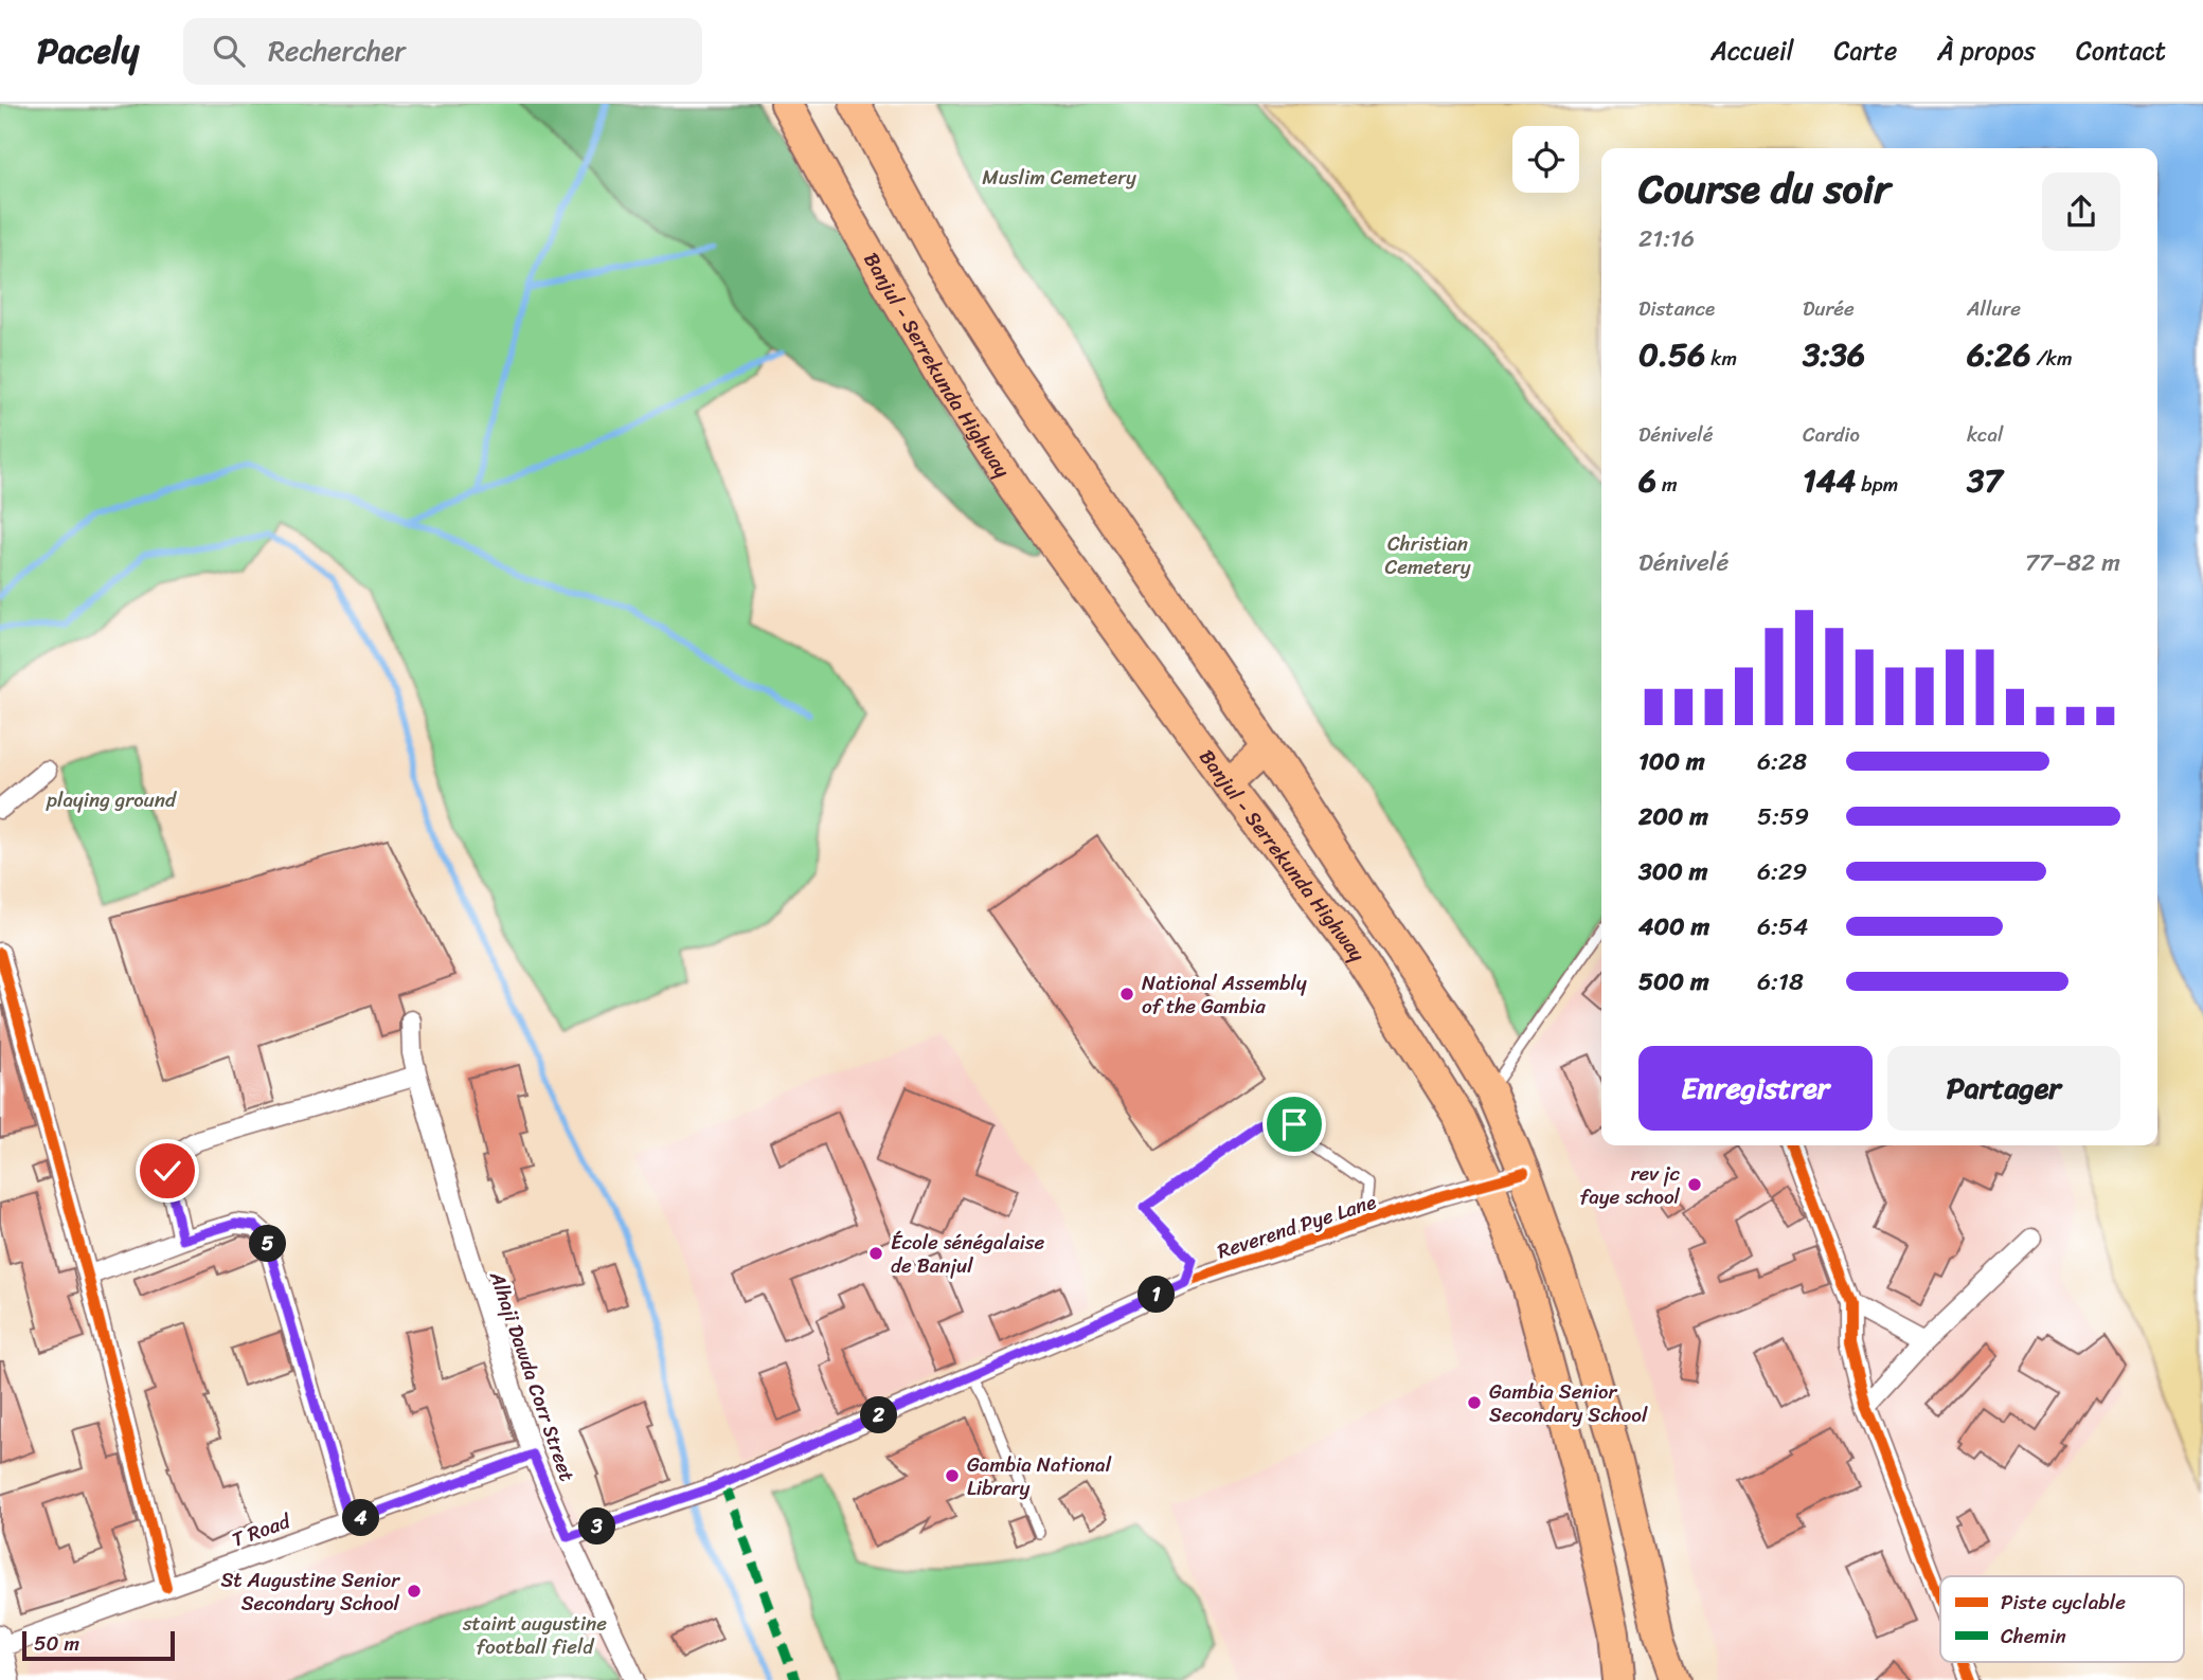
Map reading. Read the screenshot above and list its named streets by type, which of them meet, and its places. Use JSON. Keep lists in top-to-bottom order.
{
  "streets": {
    "highway": ["Banjul - Serrekunda Highway"],
    "street": ["Reverend Pye Lane", "Alhaji Dawda Corr Street", "T Road"]
  },
  "crossings": [
    ["Banjul - Serrekunda Highway", "Reverend Pye Lane"],
    ["Reverend Pye Lane", "Alhaji Dawda Corr Street"],
    ["Alhaji Dawda Corr Street", "T Road"]
  ],
  "parks": [
    "Muslim Cemetery",
    "Christian Cemetery",
    "playing ground",
    "staint augustine football field"
  ],
  "places": [
    "National Assembly of the Gambia",
    "rev jc faye school",
    "École sénégalaise de Banjul",
    "Gambia Senior Secondary School",
    "Gambia National Library",
    "St Augustine Senior Secondary School"
  ],
  "legend": ["Piste cyclable", "Chemin"],
  "scale_bar": "50 m",
  "page": {
    "header": "Pacely",
    "search": "Rechercher",
    "nav": [
      "Accueil",
      "Carte",
      "À propos",
      "Contact"
    ],
    "heading": ["Course du soir", "21:16"],
    "stats": [
      ["Distance", "0.56 km"],
      ["Durée", "3:36"],
      ["Allure", "6:26 /km"],
      ["Dénivelé", "6 m"],
      ["Cardio", "144 bpm"],
      ["kcal", "37"]
    ],
    "chart": ["Dénivelé", "77–82 m"],
    "list": [
      {
        "name": "100 m",
        "note": "6:28"
      },
      {
        "name": "200 m",
        "note": "5:59"
      },
      {
        "name": "300 m",
        "note": "6:29"
      },
      {
        "name": "400 m",
        "note": "6:54"
      },
      {
        "name": "500 m",
        "note": "6:18"
      }
    ],
    "buttons": ["Enregistrer", "Partager"],
    "pins": [
      "5",
      "1",
      "2",
      "4",
      "3"
    ],
    "scale": "50 m"
  }
}
